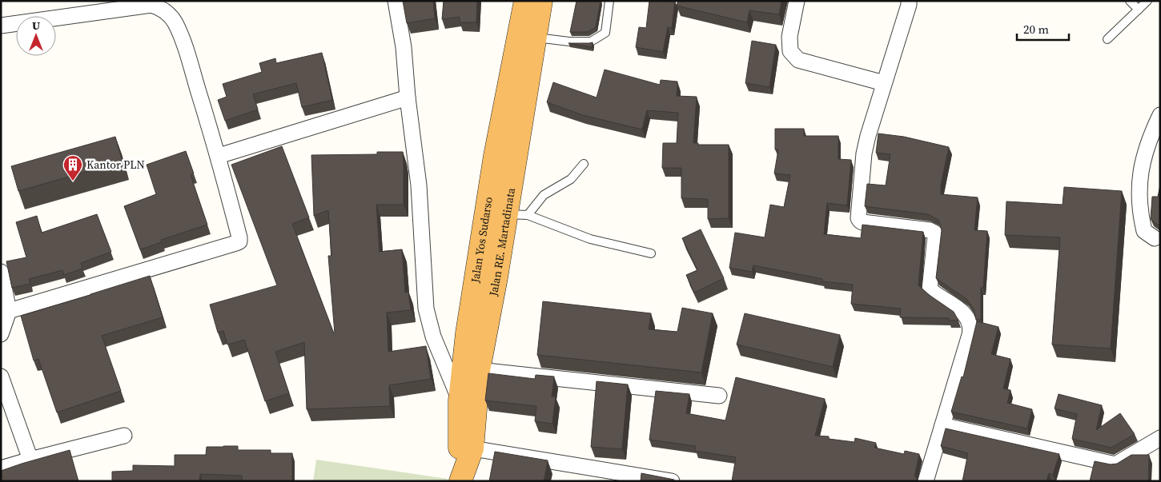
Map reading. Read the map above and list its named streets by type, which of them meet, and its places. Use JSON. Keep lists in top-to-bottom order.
{
  "streets": {
    "highway": ["Jalan Yos Sudarso", "Jalan RE. Martadinata"]
  },
  "crossings": [
    ["Jalan Yos Sudarso", "Jalan RE. Martadinata"]
  ],
  "places": {
    "building": ["Kantor PLN"]
  },
  "scale_bar": "20 m",
  "north": "top"
}
